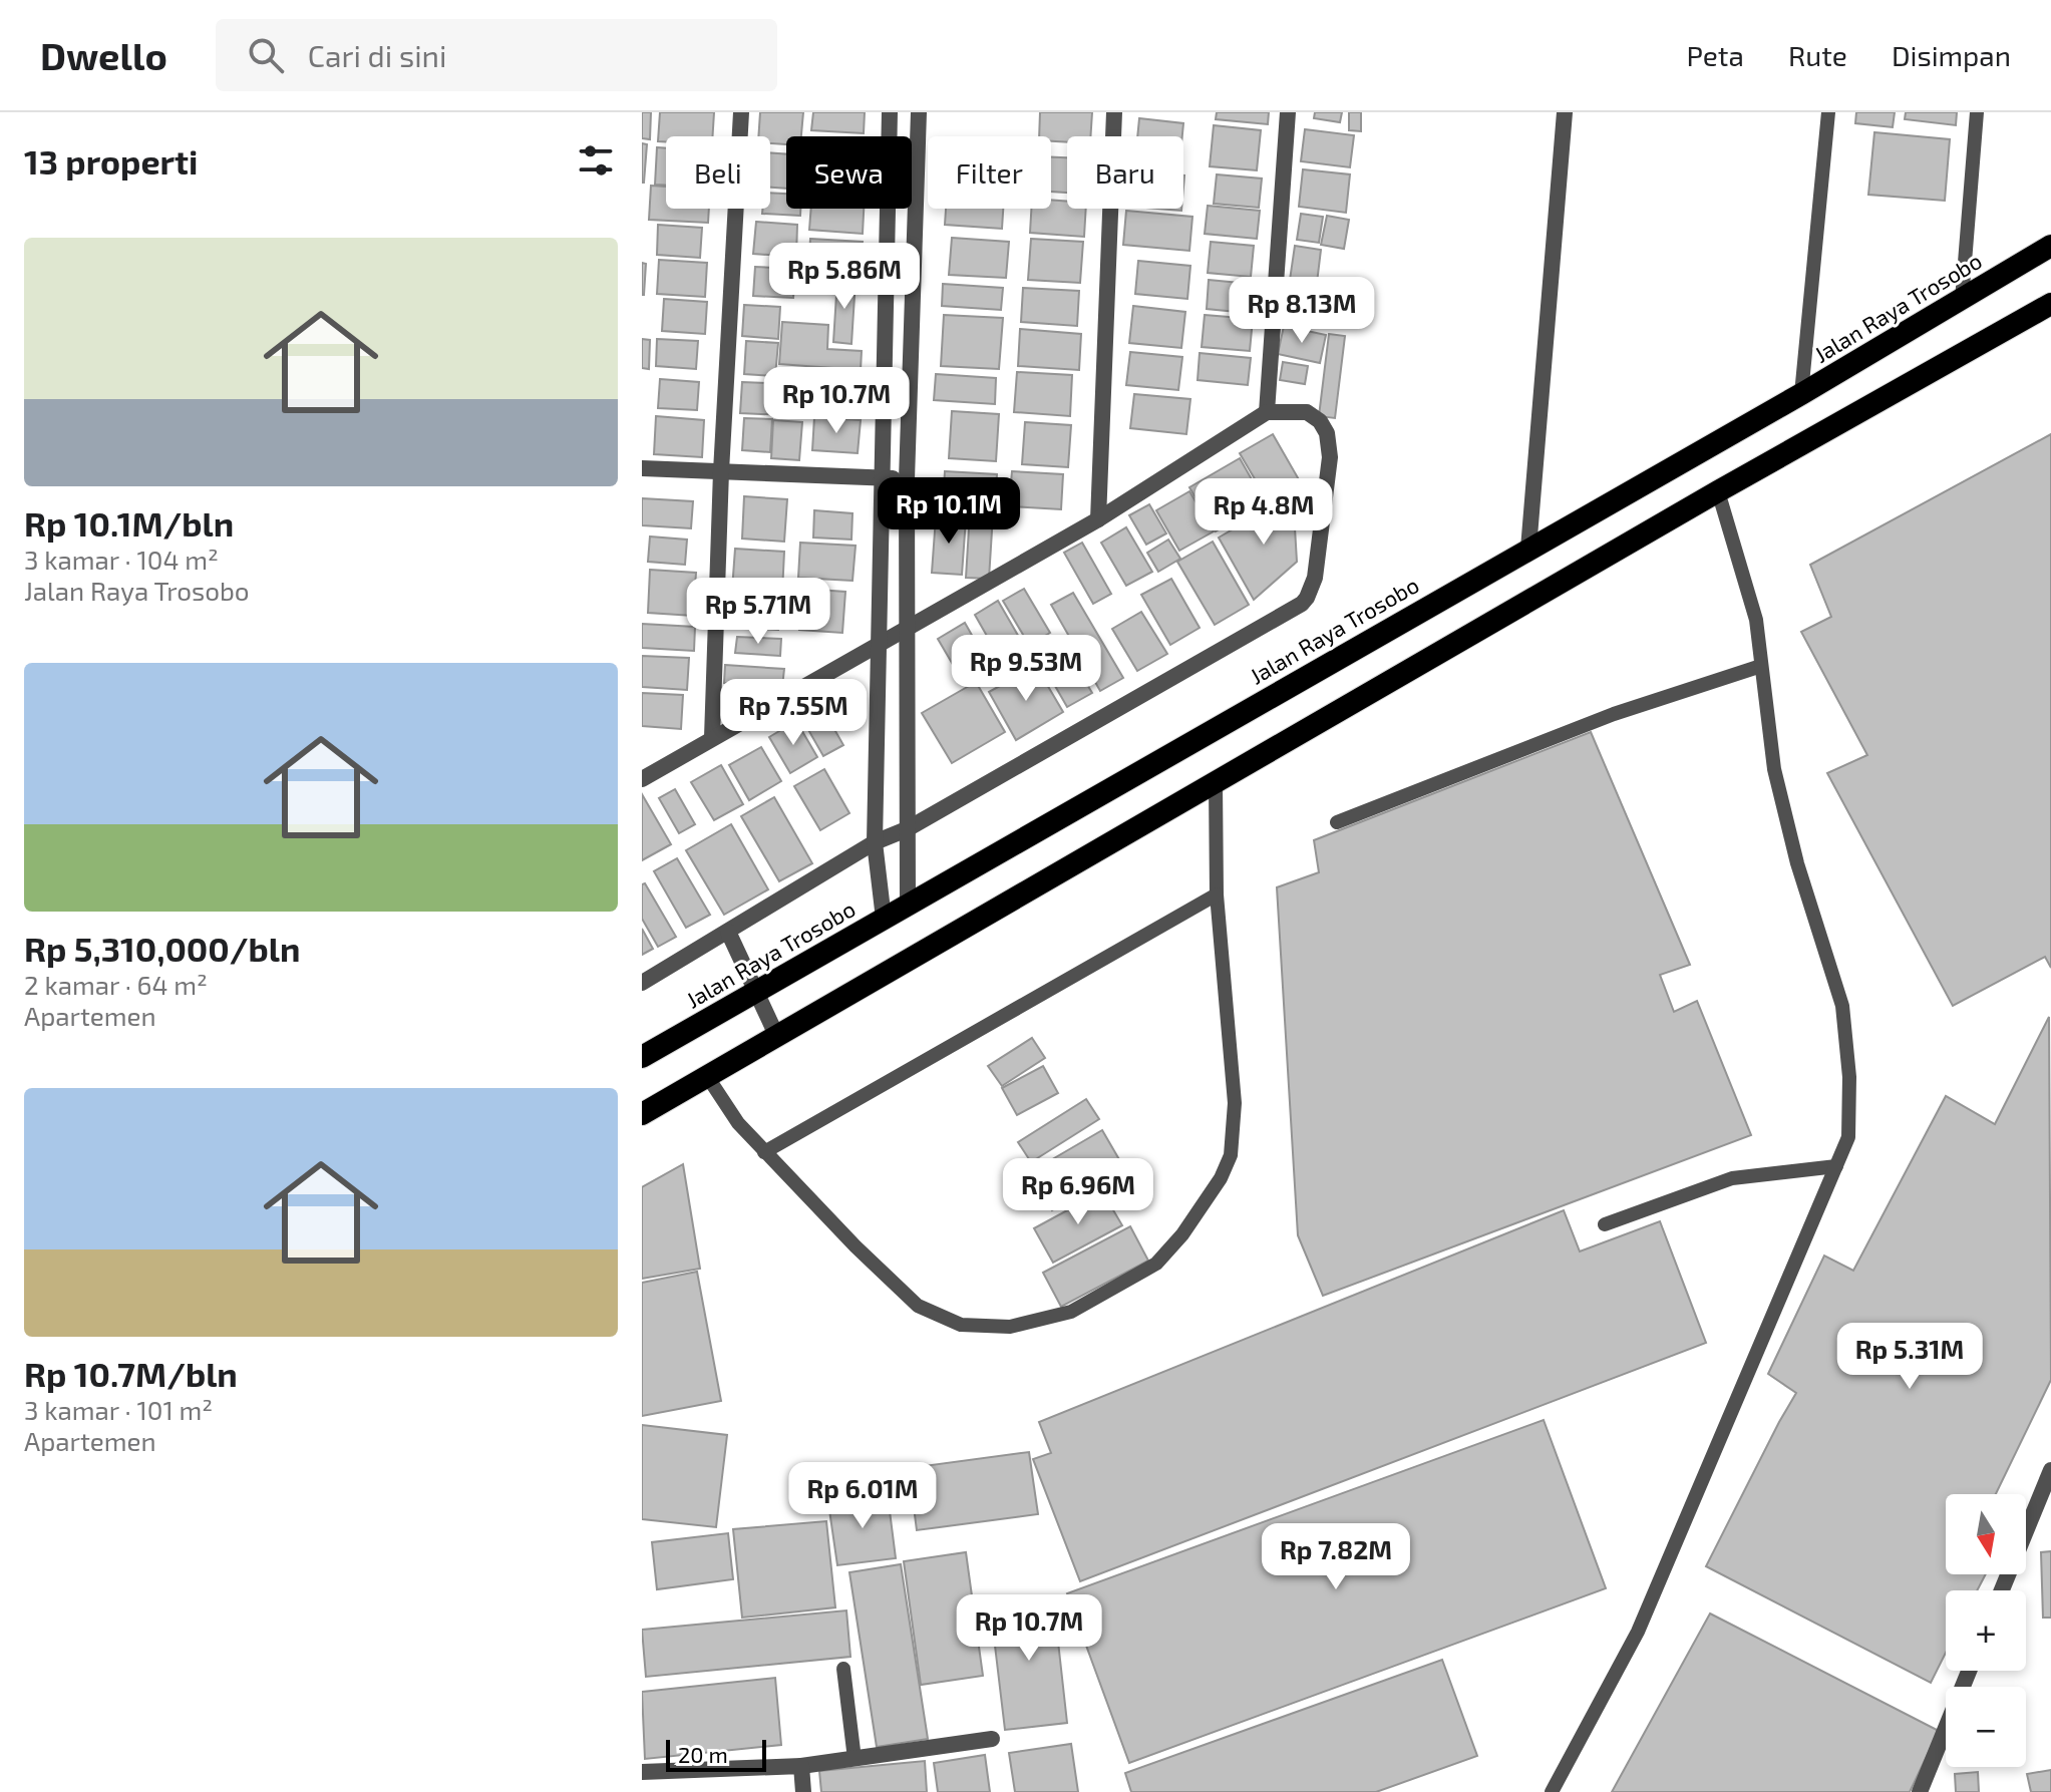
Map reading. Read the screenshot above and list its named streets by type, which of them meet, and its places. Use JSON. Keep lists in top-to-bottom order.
{
  "streets": {
    "highway": ["Jalan Raya Trosobo"]
  },
  "scale_bar": "20 m",
  "north": "bottom",
  "page": {
    "header": "Dwello",
    "search": "Cari di sini",
    "nav": ["Peta", "Rute", "Disimpan"],
    "heading": "13 properti",
    "chip": [
      "Beli",
      "Sewa",
      "Filter",
      "Baru"
    ],
    "list": [
      {
        "name": "Rp 10.1M/bln",
        "note": "3 kamar · 104 m² · Jalan Raya Trosobo"
      },
      {
        "name": "Rp 5,310,000/bln",
        "note": "2 kamar · 64 m² · Apartemen"
      },
      {
        "name": "Rp 10.7M/bln",
        "note": "3 kamar · 101 m² · Apartemen"
      }
    ],
    "price": [
      "Rp 5.86M",
      "Rp 8.13M",
      "Rp 10.7M",
      "Rp 10.1M",
      "Rp 4.8M",
      "Rp 5.71M",
      "Rp 9.53M",
      "Rp 7.55M",
      "Rp 6.96M",
      "Rp 5.31M",
      "Rp 6.01M",
      "Rp 7.82M",
      "Rp 10.7M"
    ],
    "map_buttons": ["+", "−"],
    "scale": "20 m"
  }
}
